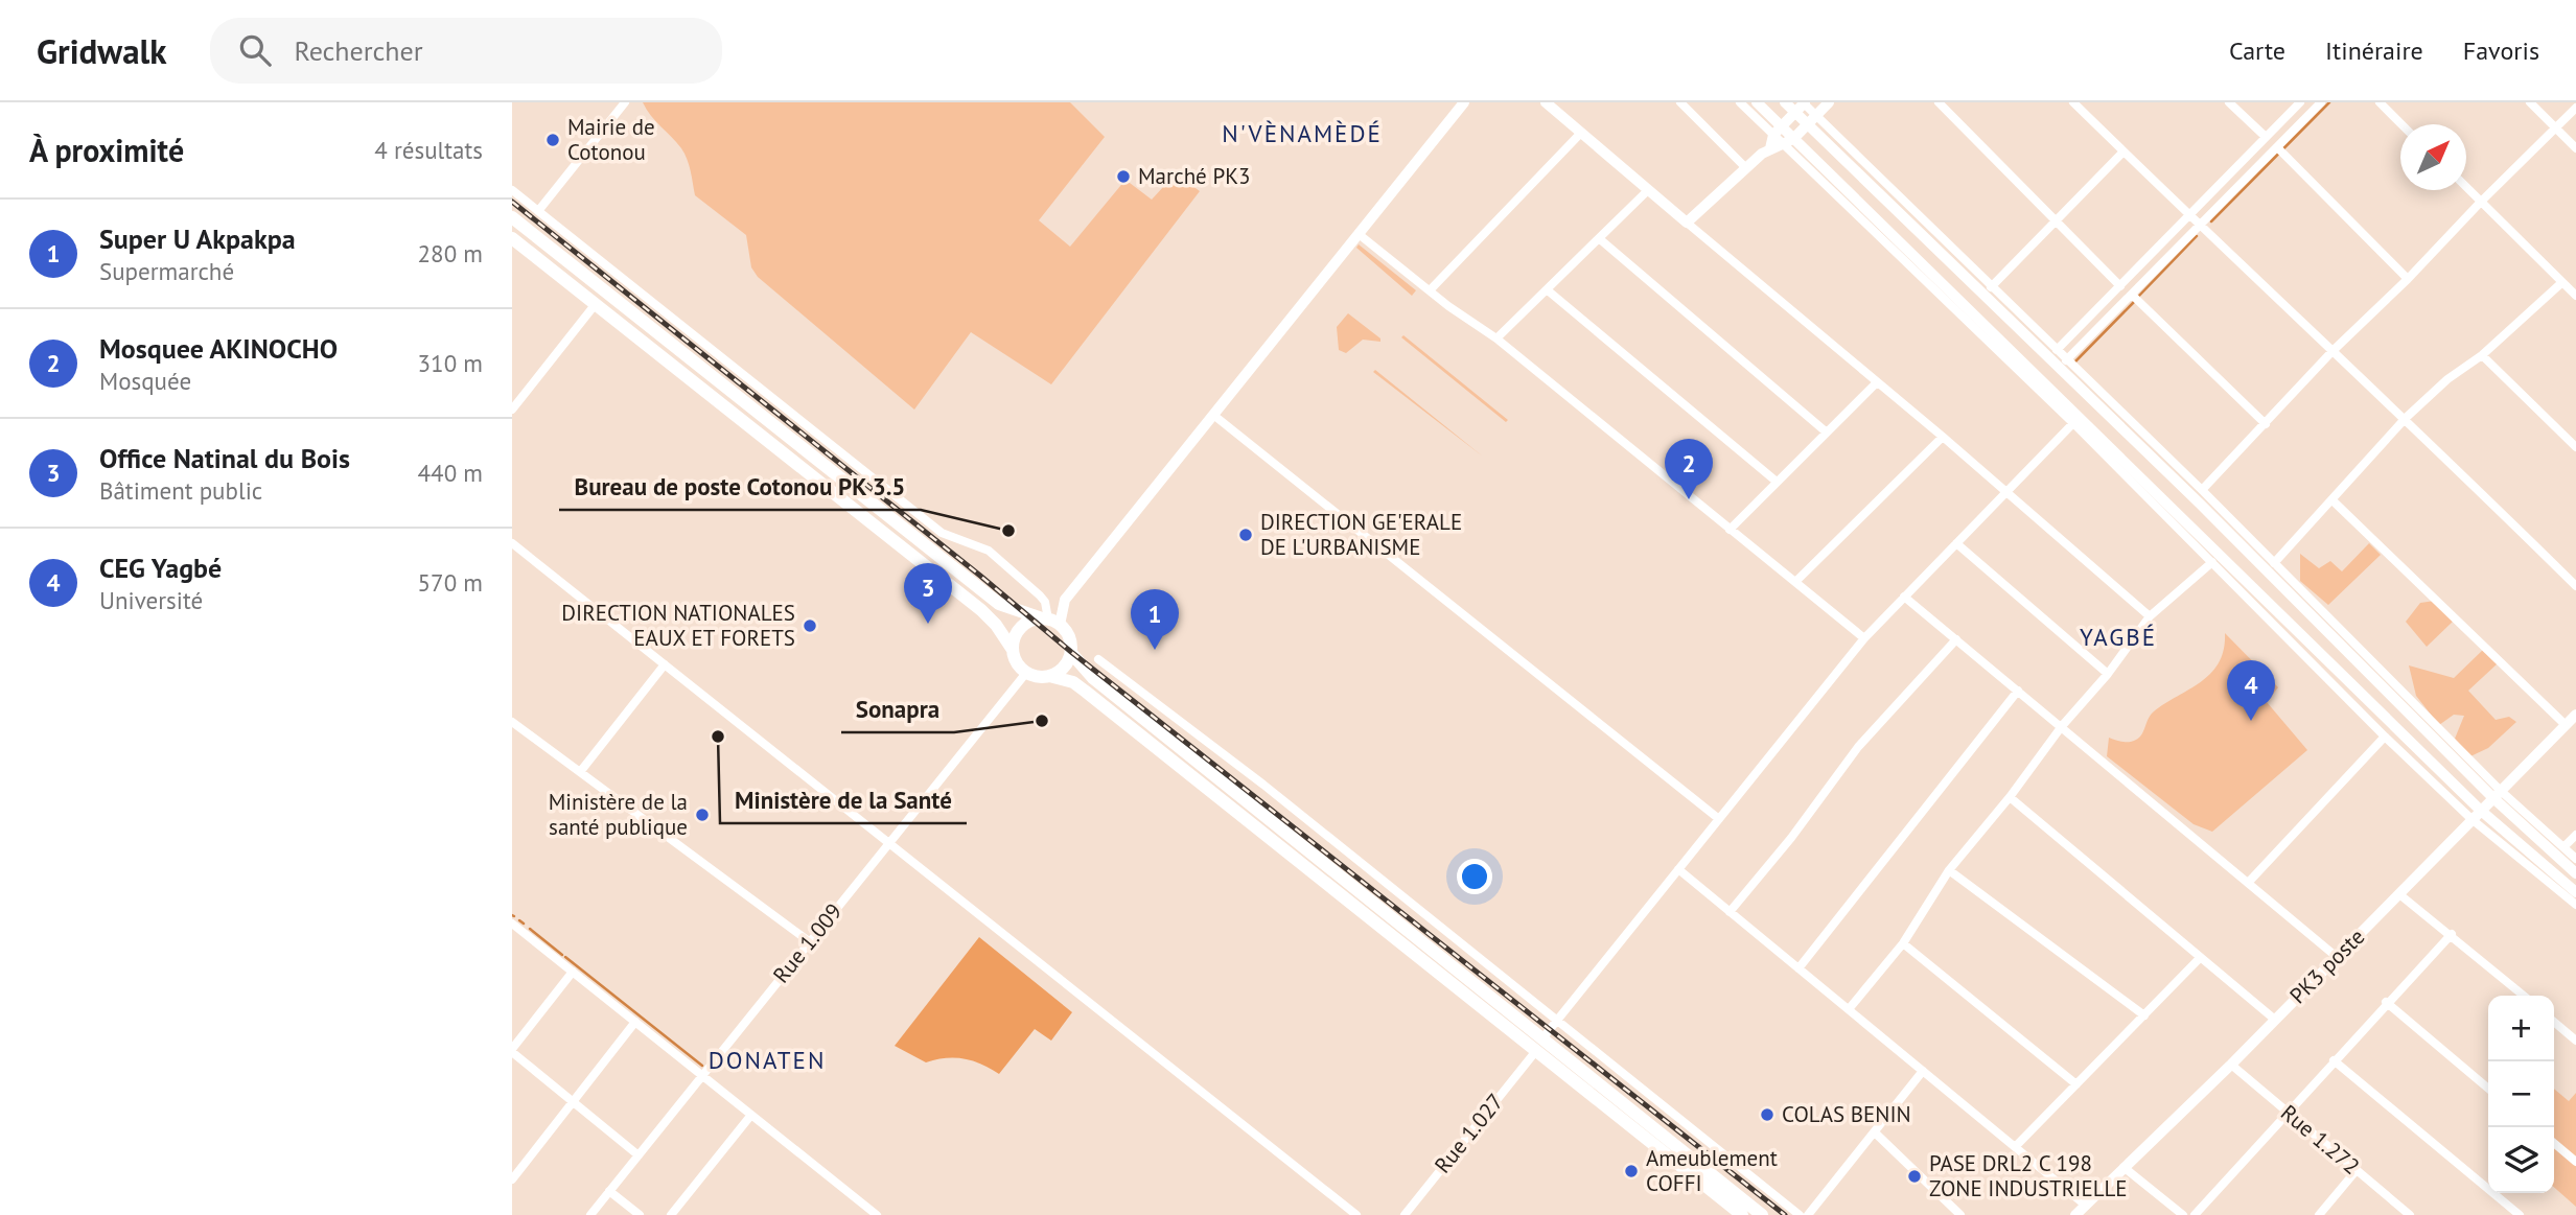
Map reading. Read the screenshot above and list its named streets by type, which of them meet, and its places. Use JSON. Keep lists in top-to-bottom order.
{
  "streets": {
    "street": [
      "Rue 1.009",
      "PK3 poste",
      "Rue 1.027",
      "Rue 1.272"
    ]
  },
  "crossings": [
    ["PK3 poste", "Rue 1.272"]
  ],
  "districts": ["N'VÈNAMÈDÉ", "YAGBÉ", "DONATEN"],
  "places": [
    "Mairie de Cotonou",
    "Marché PK3",
    "Bureau de poste Cotonou PK 3.5",
    "DIRECTION GE'ERALE DE L'URBANISME",
    "DIRECTION NATIONALES EAUX ET FORETS",
    "Sonapra",
    "Ministère de la Santé",
    "Ministère de la santé publique",
    "COLAS BENIN",
    "Ameublement COFFI",
    "PASE DRL2 C 198 ZONE INDUSTRIELLE"
  ],
  "north": "top right",
  "page": {
    "header": "Gridwalk",
    "search": "Rechercher",
    "nav": ["Carte", "Itinéraire", "Favoris"],
    "heading": ["À proximité", "4 résultats"],
    "list": [
      {
        "mark": "1",
        "name": "Super U Akpakpa",
        "note": "Supermarché",
        "value": "280 m"
      },
      {
        "mark": "2",
        "name": "Mosquee AKINOCHO",
        "note": "Mosquée",
        "value": "310 m"
      },
      {
        "mark": "3",
        "name": "Office Natinal du Bois",
        "note": "Bâtiment public",
        "value": "440 m"
      },
      {
        "mark": "4",
        "name": "CEG Yagbé",
        "note": "Université",
        "value": "570 m"
      }
    ],
    "pins": [
      "2",
      "3",
      "1",
      "4"
    ],
    "map_buttons": ["+", "−"]
  }
}
